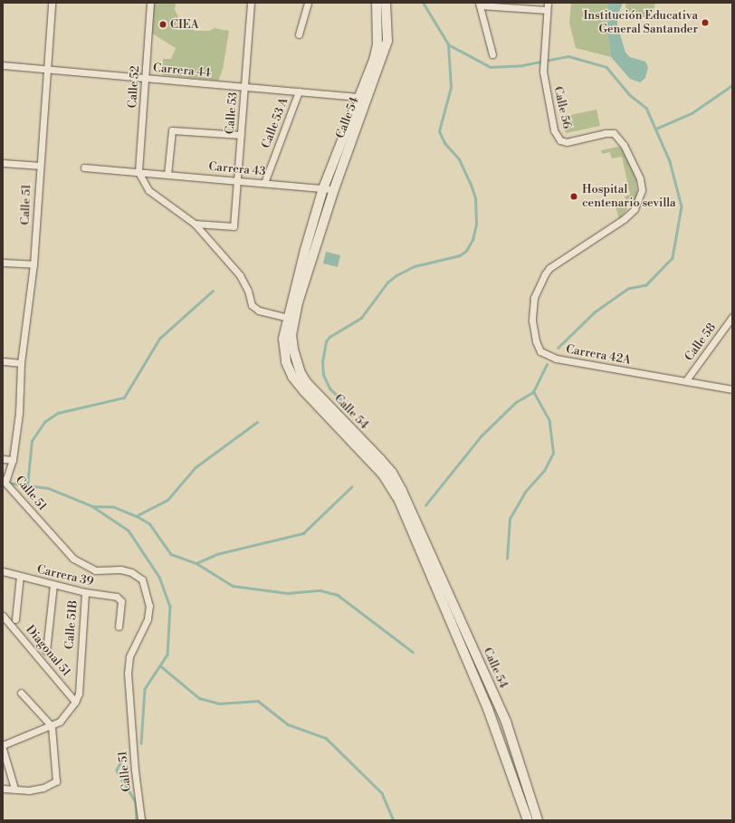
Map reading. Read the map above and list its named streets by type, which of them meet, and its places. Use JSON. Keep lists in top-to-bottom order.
{
  "streets": {
    "main road": ["Calle 54"],
    "street": [
      "Carrera 44",
      "Calle 52",
      "Calle 56",
      "Calle 53",
      "Calle 53 A",
      "Carrera 43",
      "Calle 51",
      "Calle 58",
      "Carrera 42A",
      "Carrera 39",
      "Calle 51B",
      "Diagonal 51"
    ]
  },
  "crossings": [
    ["Carrera 44", "Calle 52"],
    ["Carrera 44", "Calle 53"],
    ["Carrera 44", "Calle 54"],
    ["Carrera 44", "Calle 53 A"],
    ["Carrera 44", "Calle 51"],
    ["Calle 52", "Carrera 43"],
    ["Calle 56", "Carrera 42A"],
    ["Calle 53", "Carrera 43"],
    ["Calle 54", "Carrera 43"],
    ["Calle 53 A", "Carrera 43"],
    ["Calle 58", "Carrera 42A"],
    ["Carrera 39", "Calle 51B"],
    ["Calle 51B", "Diagonal 51"]
  ],
  "places": ["Institución Educativa General Santander", "CIEA", "Hospital centenario sevilla"]
}
